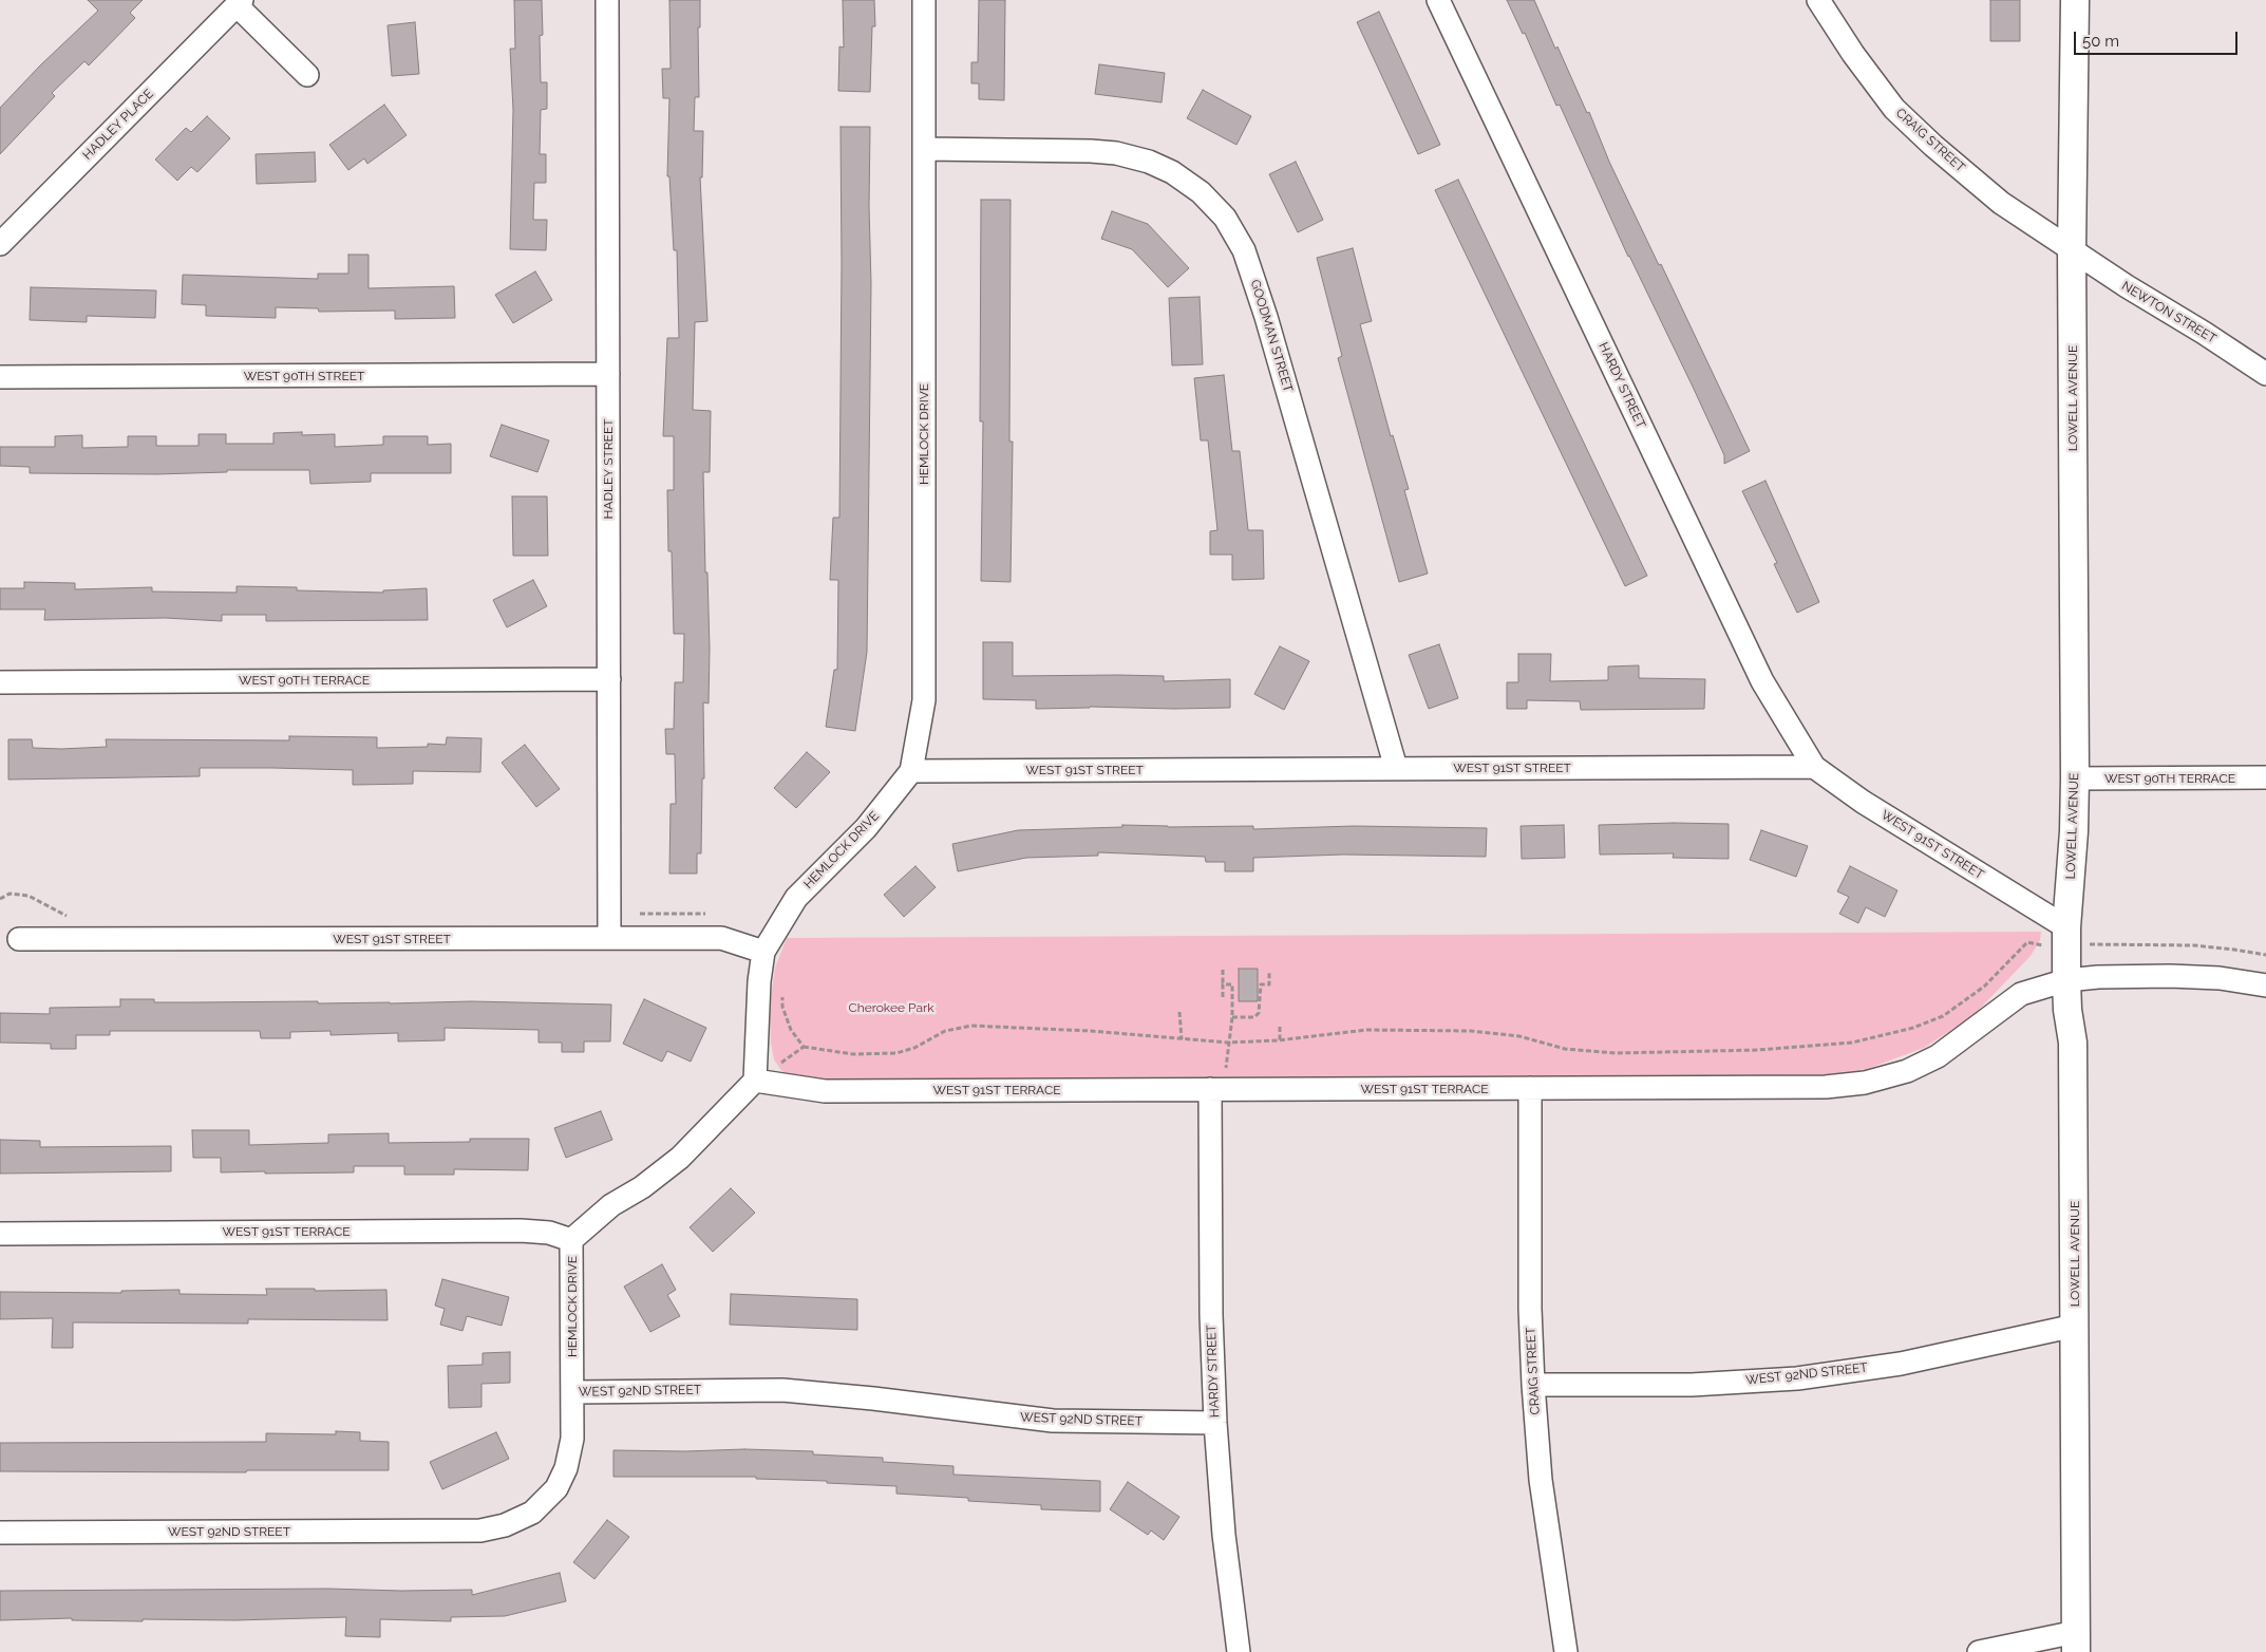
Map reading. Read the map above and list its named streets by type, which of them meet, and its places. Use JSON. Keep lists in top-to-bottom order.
{
  "streets": {
    "street": [
      "HADLEY PLACE",
      "CRAIG STREET",
      "NEWTON STREET",
      "GOODMAN STREET",
      "WEST 90TH STREET",
      "HARDY STREET",
      "LOWELL AVENUE",
      "HEMLOCK DRIVE",
      "HADLEY STREET",
      "WEST 90TH TERRACE",
      "WEST 91ST STREET",
      "WEST 91ST TERRACE",
      "WEST 92ND STREET"
    ]
  },
  "crossings": [
    ["CRAIG STREET", "NEWTON STREET"],
    ["CRAIG STREET", "LOWELL AVENUE"],
    ["CRAIG STREET", "WEST 91ST TERRACE"],
    ["CRAIG STREET", "WEST 92ND STREET"],
    ["NEWTON STREET", "LOWELL AVENUE"],
    ["GOODMAN STREET", "HEMLOCK DRIVE"],
    ["GOODMAN STREET", "WEST 91ST STREET"],
    ["WEST 90TH STREET", "HADLEY STREET"],
    ["HARDY STREET", "WEST 91ST STREET"],
    ["HARDY STREET", "WEST 91ST TERRACE"],
    ["HARDY STREET", "WEST 92ND STREET"],
    ["LOWELL AVENUE", "WEST 90TH TERRACE"],
    ["LOWELL AVENUE", "WEST 91ST STREET"],
    ["LOWELL AVENUE", "WEST 91ST TERRACE"],
    ["LOWELL AVENUE", "WEST 92ND STREET"],
    ["HEMLOCK DRIVE", "WEST 91ST STREET"],
    ["HEMLOCK DRIVE", "WEST 91ST TERRACE"],
    ["HEMLOCK DRIVE", "WEST 92ND STREET"],
    ["HADLEY STREET", "WEST 90TH TERRACE"],
    ["HADLEY STREET", "WEST 91ST STREET"]
  ],
  "parks": ["Cherokee Park"],
  "scale_bar": "50 m"
}
